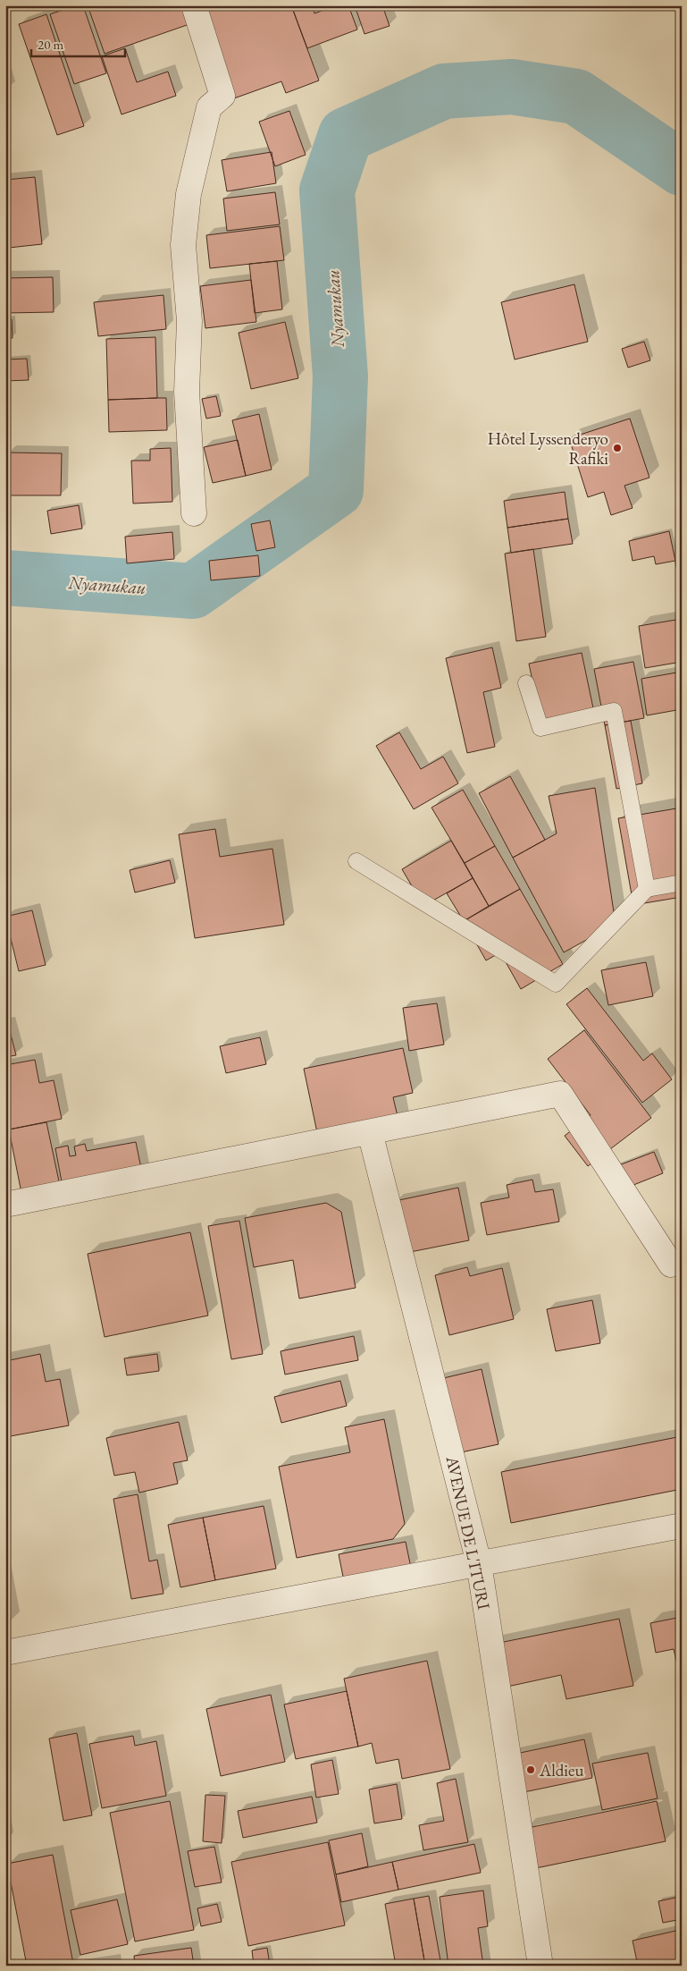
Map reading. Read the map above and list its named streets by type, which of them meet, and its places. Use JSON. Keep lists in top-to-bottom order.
{
  "streets": {
    "street": ["AVENUE DE L'ITURI"]
  },
  "water": ["Nyamukau"],
  "places": ["Hôtel Lyssenderyo Rafiki", "Aldieu"],
  "scale_bar": "20 m"
}
